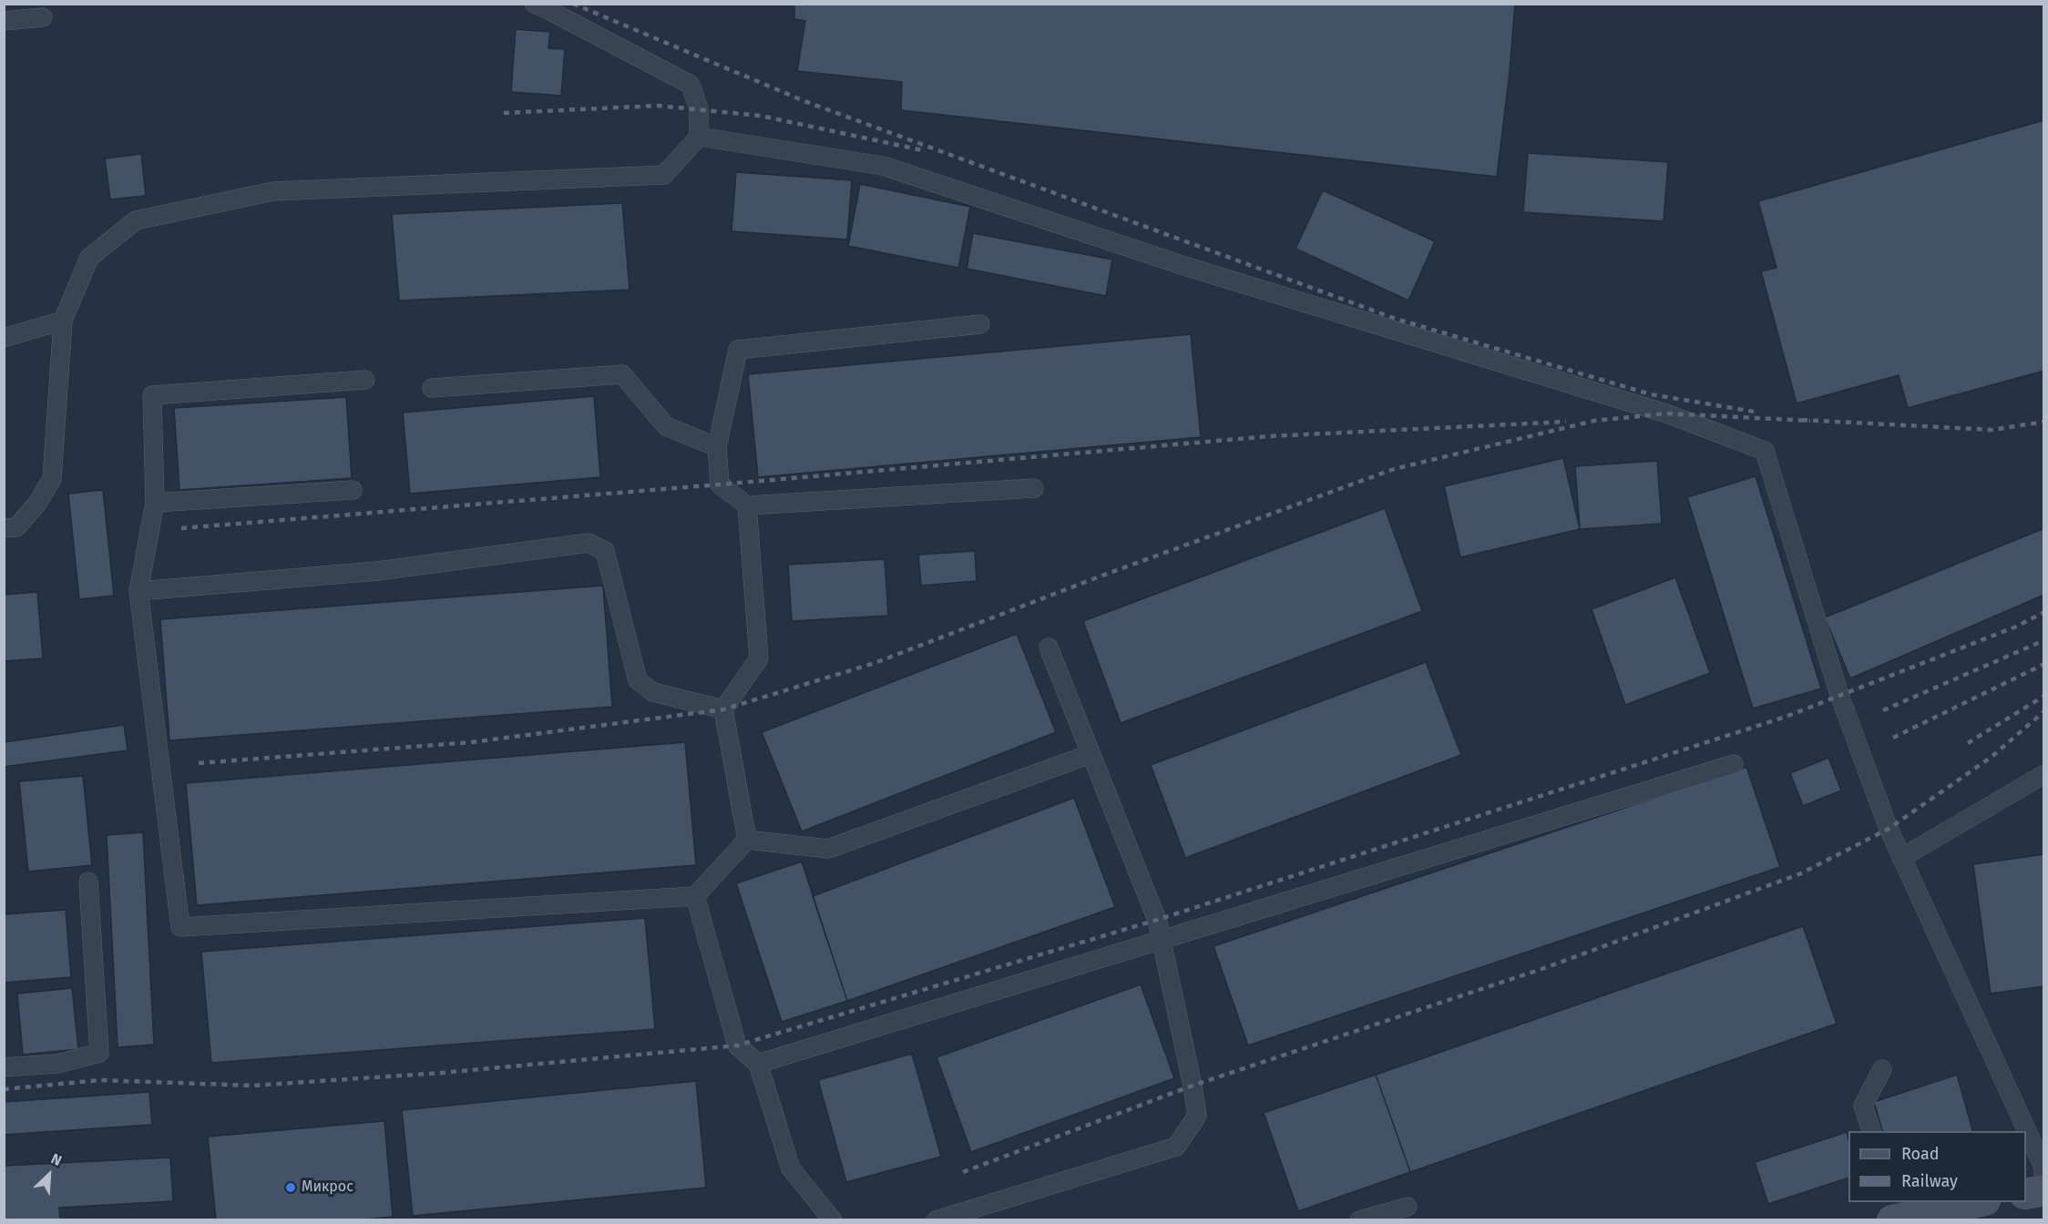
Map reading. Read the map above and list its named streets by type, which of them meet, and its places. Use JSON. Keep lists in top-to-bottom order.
{
  "places": ["Микрос"],
  "legend": ["Road", "Railway"],
  "north": "top right"
}
